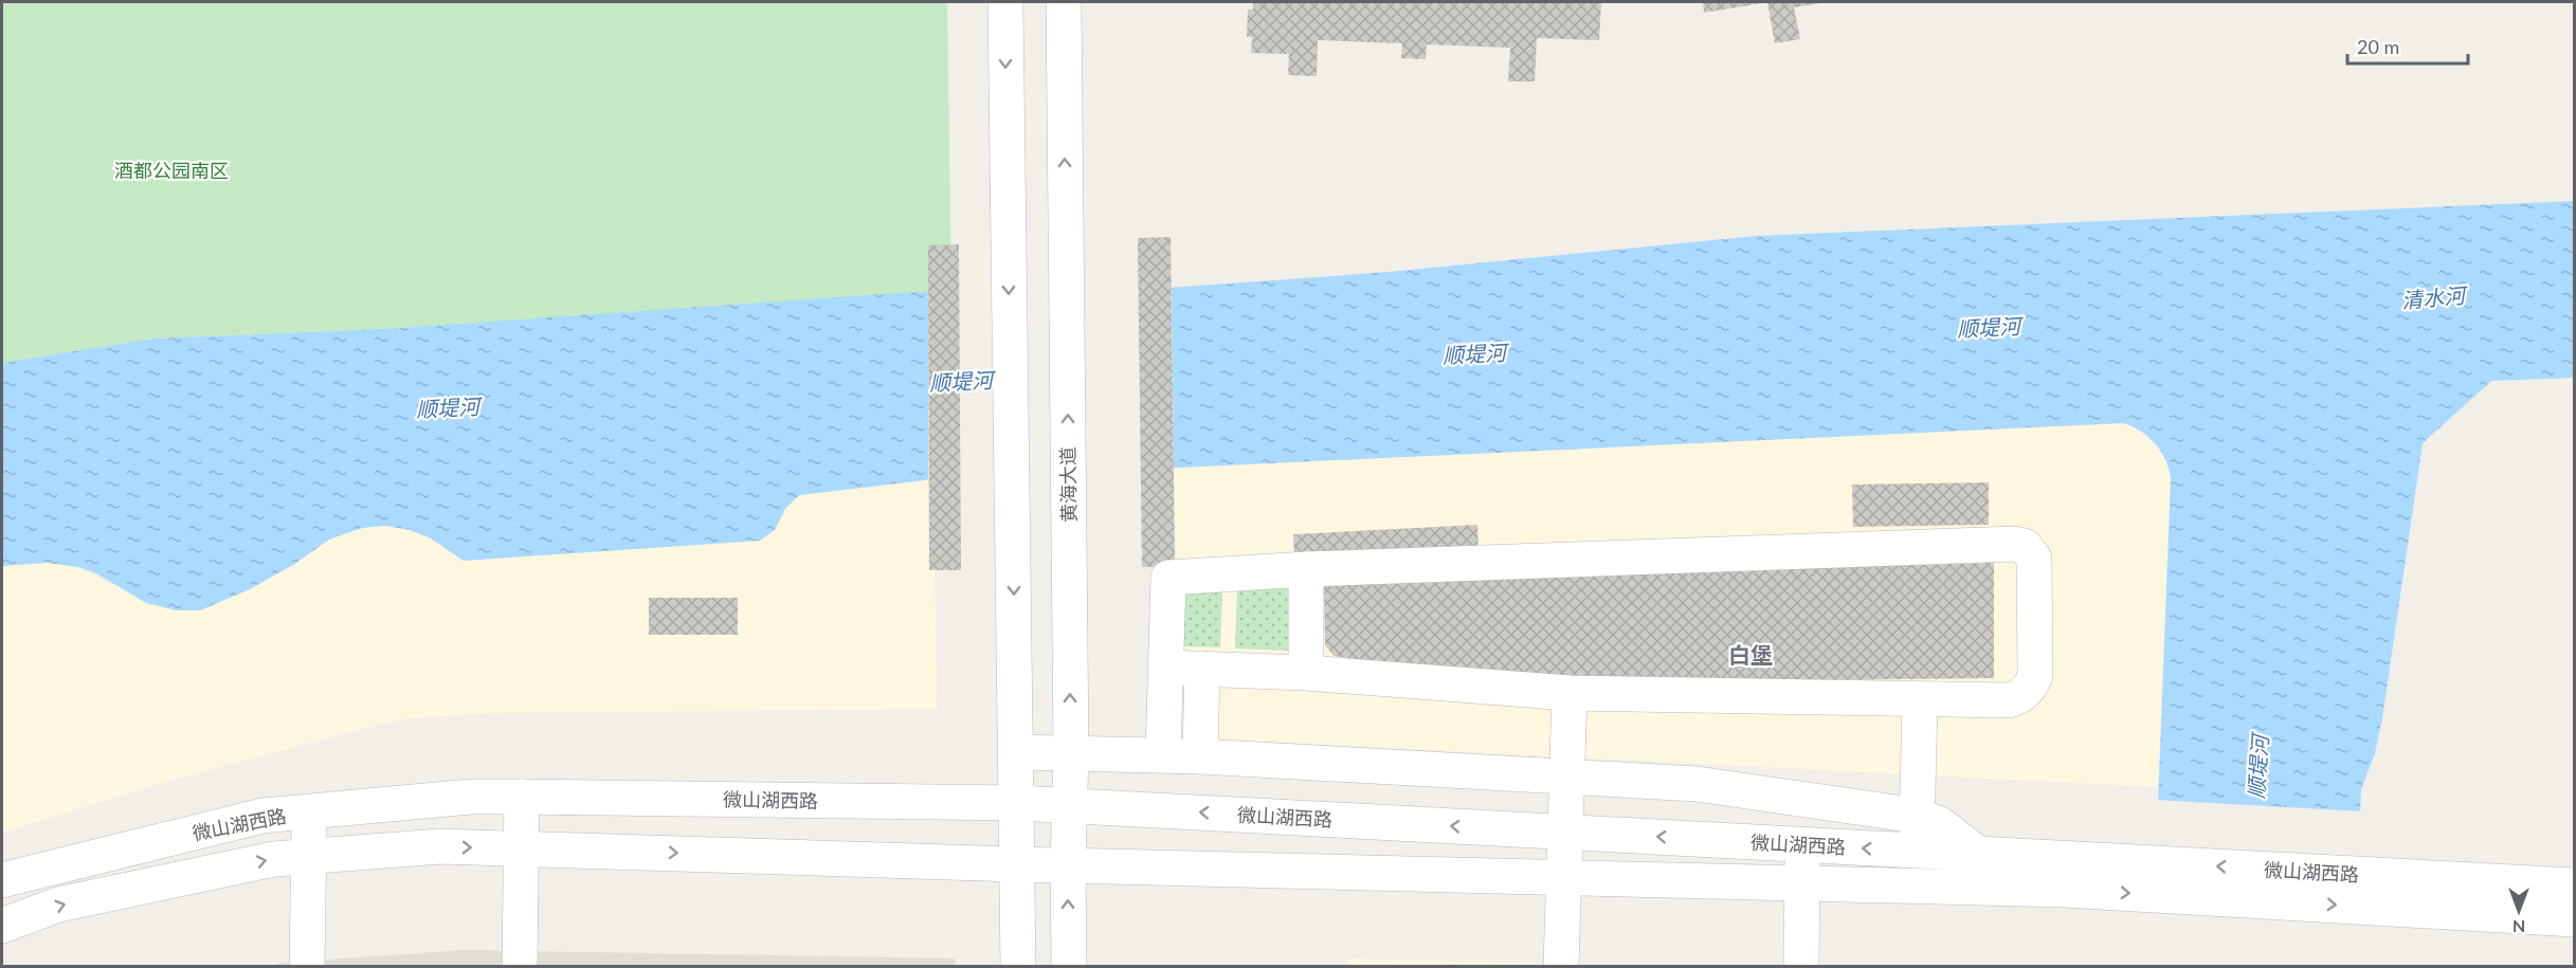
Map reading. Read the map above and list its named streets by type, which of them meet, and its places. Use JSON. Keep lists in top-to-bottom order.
{
  "streets": {
    "street": ["黄海大道", "微山湖西路"]
  },
  "crossings": [
    ["黄海大道", "微山湖西路"]
  ],
  "districts": ["白堡"],
  "water": ["清水河", "顺堤河"],
  "parks": ["酒都公园南区"],
  "scale_bar": "20 m",
  "north": "bottom"
}
